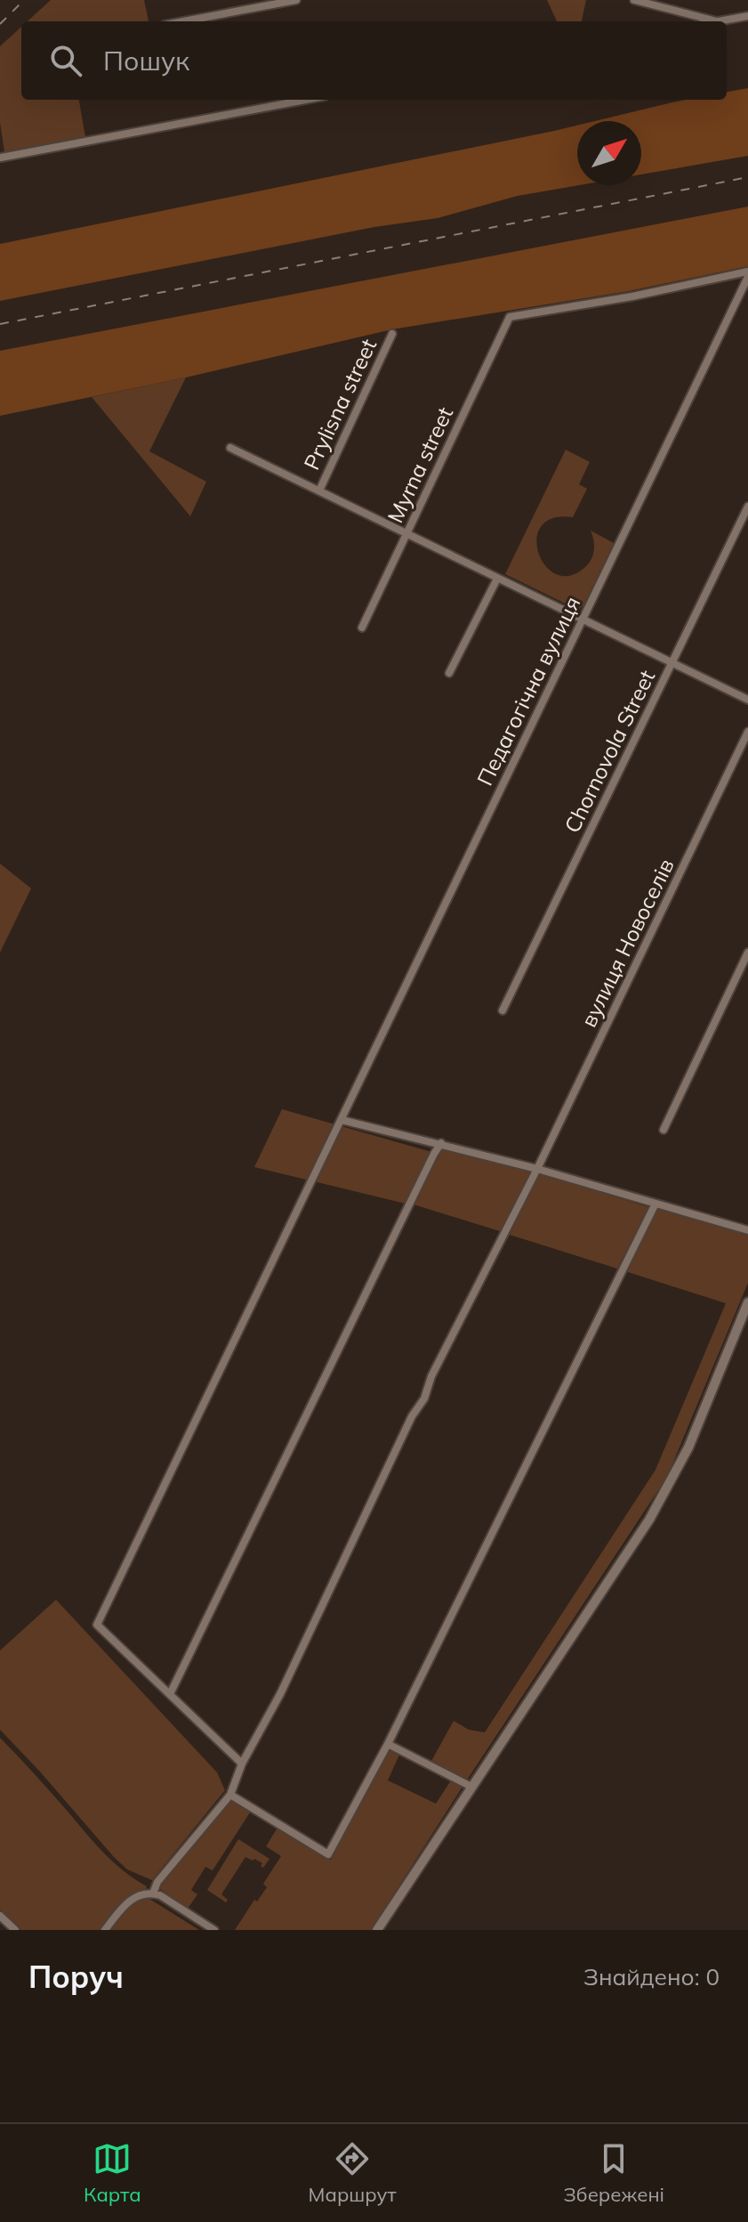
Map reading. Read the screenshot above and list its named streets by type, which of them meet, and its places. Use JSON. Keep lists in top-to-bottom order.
{
  "streets": {
    "street": [
      "Prylisna street",
      "Myrna street",
      "Педагогічна вулиця",
      "Chornovola Street",
      "вулиця Новоселів"
    ]
  },
  "north": "top right",
  "page": {
    "search": "Пошук",
    "heading": ["Поруч", "Знайдено: 0"],
    "nav": ["Карта", "Маршрут", "Збережені"]
  }
}
